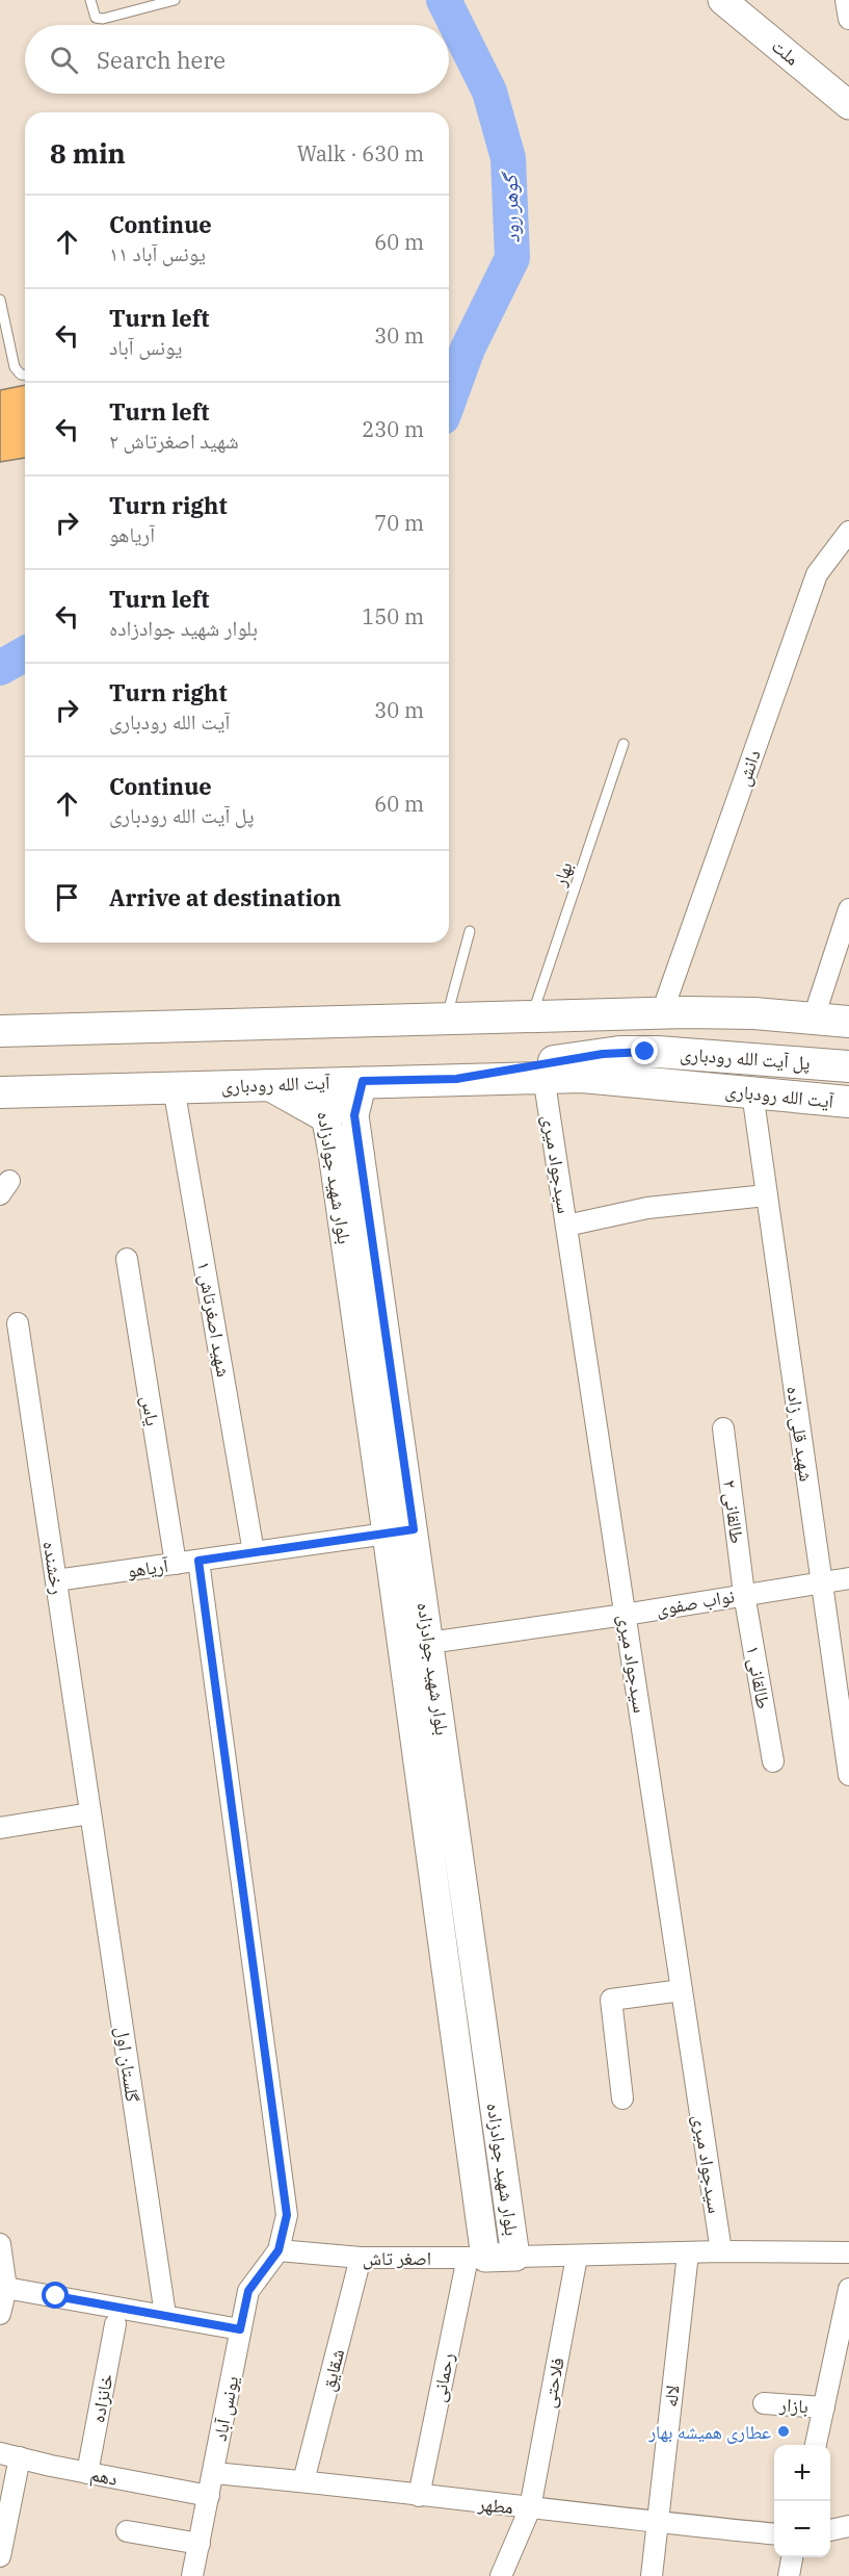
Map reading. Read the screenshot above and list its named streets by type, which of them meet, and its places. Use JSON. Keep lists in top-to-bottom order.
{
  "streets": {
    "main road": ["پل آیت الله رودباری", "آیت الله رودباری"],
    "street": [
      "ملت",
      "دانش",
      "سیدجواد میری",
      "بلوار شهید جوادزاده",
      "شهید اصغرتاش ۱",
      "یاس",
      "شهید قلی زاده",
      "طالقانی ۲",
      "رخشنده",
      "آریاهو",
      "نواب صفوی",
      "طالقانی ۱",
      "گلستان اول",
      "اصغر تاش",
      "شقایق",
      "رحمانی",
      "فلاحتی",
      "لاله",
      "خانزاده",
      "بازار",
      "یونس آباد",
      "دهم",
      "مطهر"
    ],
    "lane": ["بهار"]
  },
  "crossings": [
    ["پل آیت الله رودباری", "آیت الله رودباری"],
    ["آیت الله رودباری", "سیدجواد میری"],
    ["آیت الله رودباری", "بلوار شهید جوادزاده"],
    ["آیت الله رودباری", "شهید اصغرتاش ۱"],
    ["آیت الله رودباری", "شهید قلی زاده"],
    ["سیدجواد میری", "نواب صفوی"],
    ["بلوار شهید جوادزاده", "آریاهو"],
    ["بلوار شهید جوادزاده", "نواب صفوی"],
    ["بلوار شهید جوادزاده", "اصغر تاش"],
    ["شهید اصغرتاش ۱", "آریاهو"],
    ["یاس", "آریاهو"],
    ["شهید قلی زاده", "نواب صفوی"],
    ["طالقانی ۲", "نواب صفوی"],
    ["طالقانی ۲", "طالقانی ۱"],
    ["رخشنده", "آریاهو"],
    ["رخشنده", "گلستان اول"],
    ["نواب صفوی", "طالقانی ۱"],
    ["اصغر تاش", "شقایق"],
    ["اصغر تاش", "رحمانی"],
    ["اصغر تاش", "یونس آباد"],
    ["شقایق", "مطهر"],
    ["رحمانی", "مطهر"],
    ["فلاحتی", "مطهر"],
    ["لاله", "مطهر"],
    ["خانزاده", "دهم"],
    ["یونس آباد", "دهم"],
    ["یونس آباد", "مطهر"]
  ],
  "water": ["گوهر رود"],
  "places": ["عطاری همیشه بهار"],
  "page": {
    "search": "Search here",
    "heading": ["8 min", "Walk · 630 m"],
    "list": [
      ["Continue", "یونس آباد ۱۱", "60 m"],
      ["Turn left", "یونس آباد", "30 m"],
      ["Turn left", "شهید اصغرتاش ۲", "230 m"],
      ["Turn right", "آریاهو", "70 m"],
      ["Turn left", "بلوار شهید جوادزاده", "150 m"],
      ["Turn right", "آیت الله رودباری", "30 m"],
      ["Continue", "پل آیت الله رودباری", "60 m"],
      "Arrive at destination"
    ],
    "map_buttons": ["+", "−"]
  }
}
